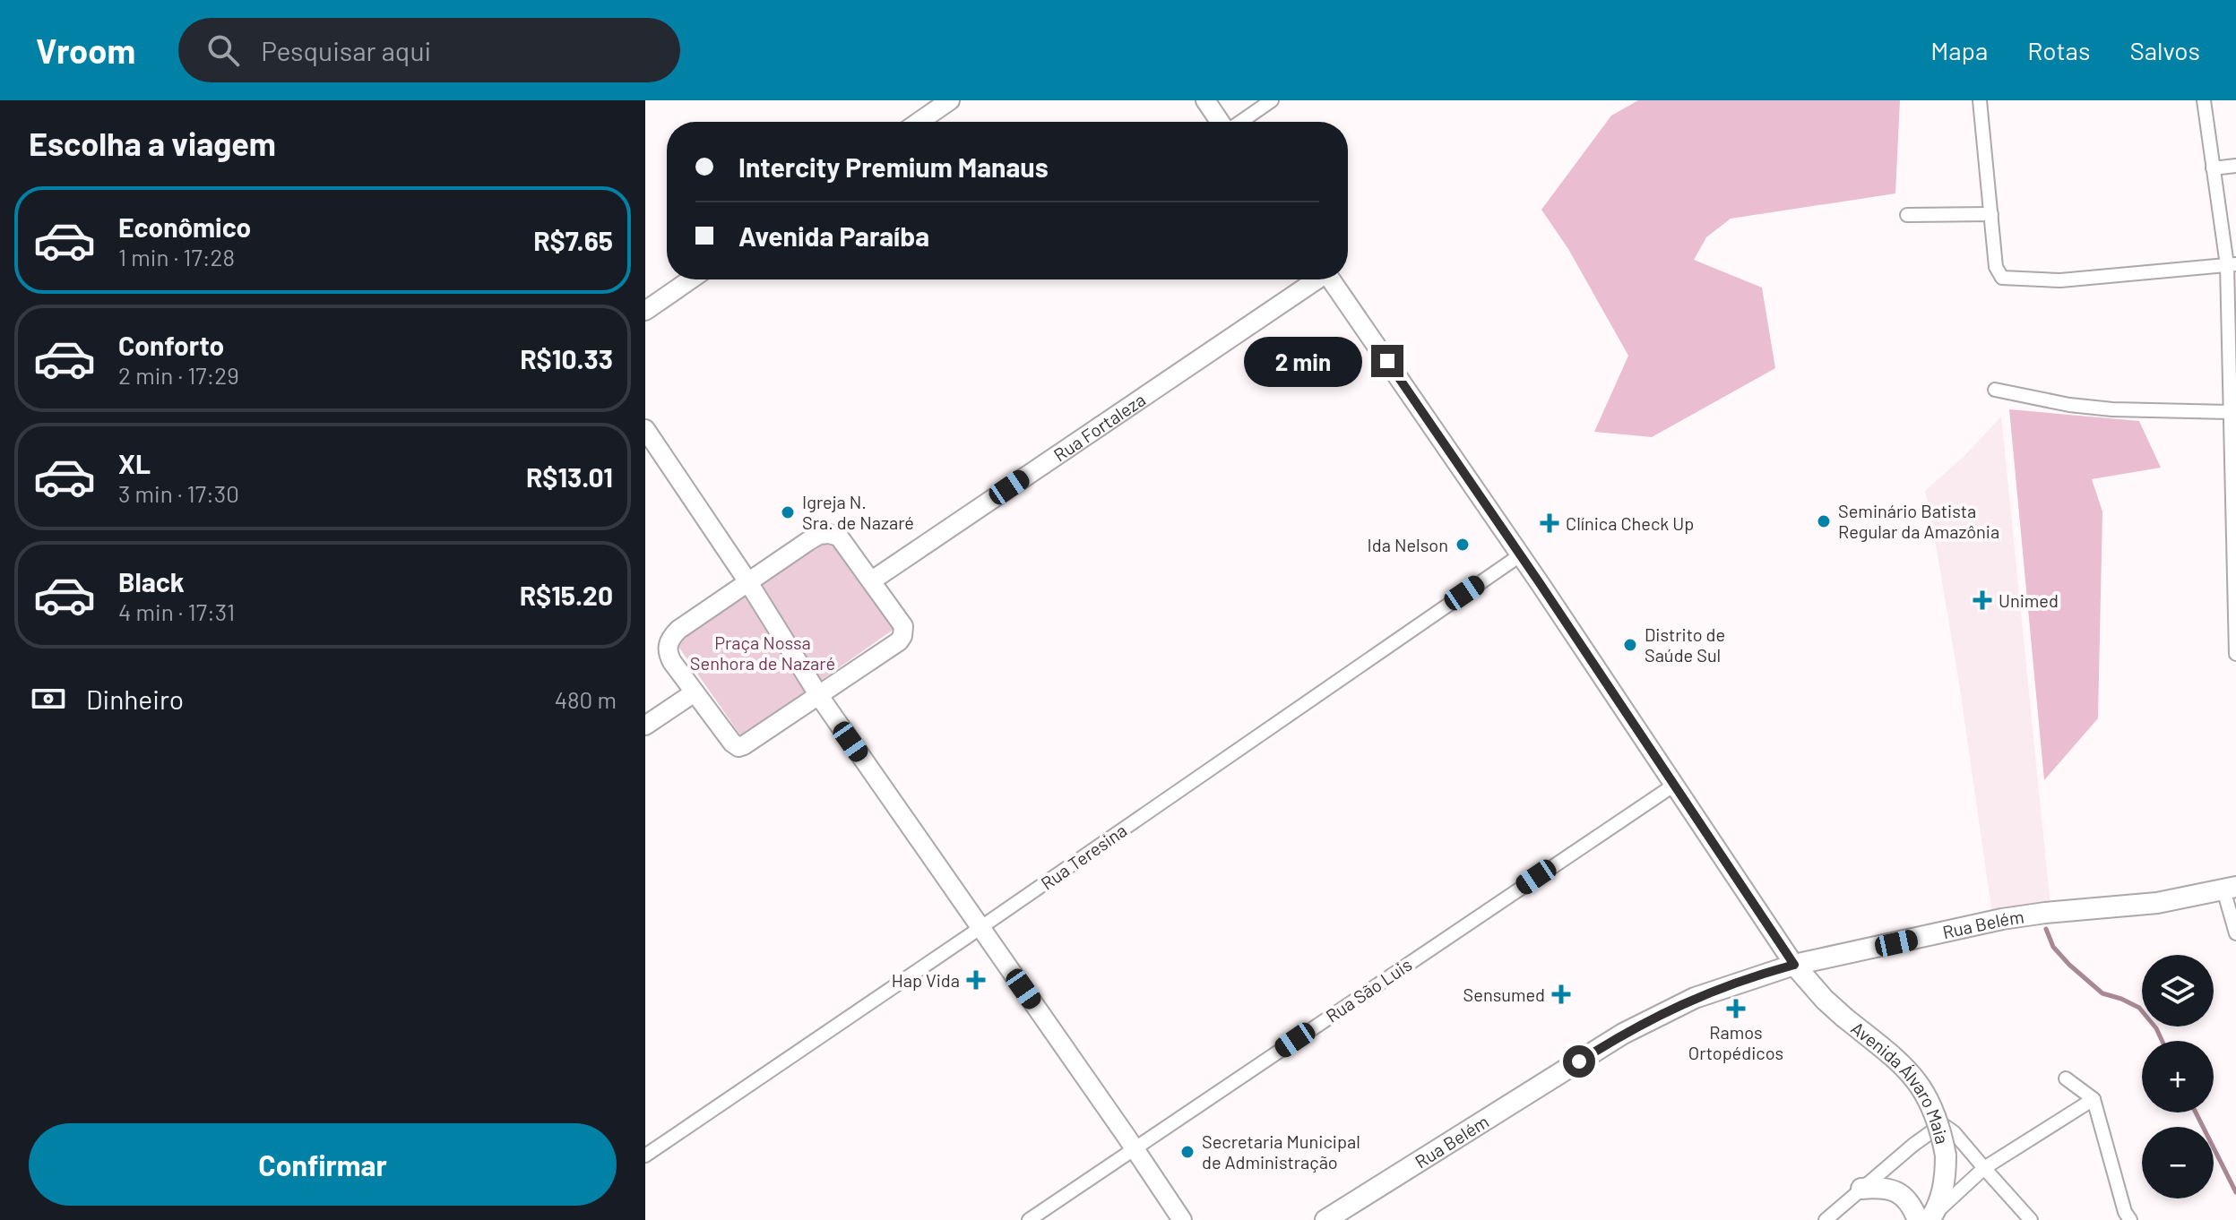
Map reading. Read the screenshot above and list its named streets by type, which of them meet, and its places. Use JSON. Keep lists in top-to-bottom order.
{
  "streets": {
    "main road": ["Rua Fortaleza", "Rua Belém", "Avenida Álvaro Maia"],
    "street": ["Rua Teresina", "Rua São Luis"]
  },
  "crossings": [
    ["Rua Belém", "Avenida Álvaro Maia"]
  ],
  "parks": ["Praça Nossa Senhora de Nazaré"],
  "places": {
    "other": [
      "Igreja N. Sra. de Nazaré",
      "Seminário Batista Regular da Amazônia",
      "Ida Nelson",
      "Distrito de Saúde Sul",
      "Secretaria Municipal de Administração"
    ],
    "health": [
      "Clínica Check Up",
      "Unimed",
      "Hap Vida",
      "Sensumed",
      "Ramos Ortopédicos"
    ]
  },
  "page": {
    "header": "Vroom",
    "search": "Pesquisar aqui",
    "nav": ["Mapa", "Rotas", "Salvos"],
    "heading": "Escolha a viagem",
    "banner": ["Intercity Premium Manaus", "Avenida Paraíba"],
    "list": [
      {
        "name": "Econômico",
        "note": "1 min · 17:28",
        "value": "R$7.65"
      },
      {
        "name": "Conforto",
        "note": "2 min · 17:29",
        "value": "R$10.33"
      },
      {
        "name": "XL",
        "note": "3 min · 17:30",
        "value": "R$13.01"
      },
      {
        "name": "Black",
        "note": "4 min · 17:31",
        "value": "R$15.20"
      }
    ],
    "bubble": "2 min",
    "pay": ["Dinheiro", "480 m"],
    "map_buttons": ["+", "−"],
    "buttons": "Confirmar"
  }
}
